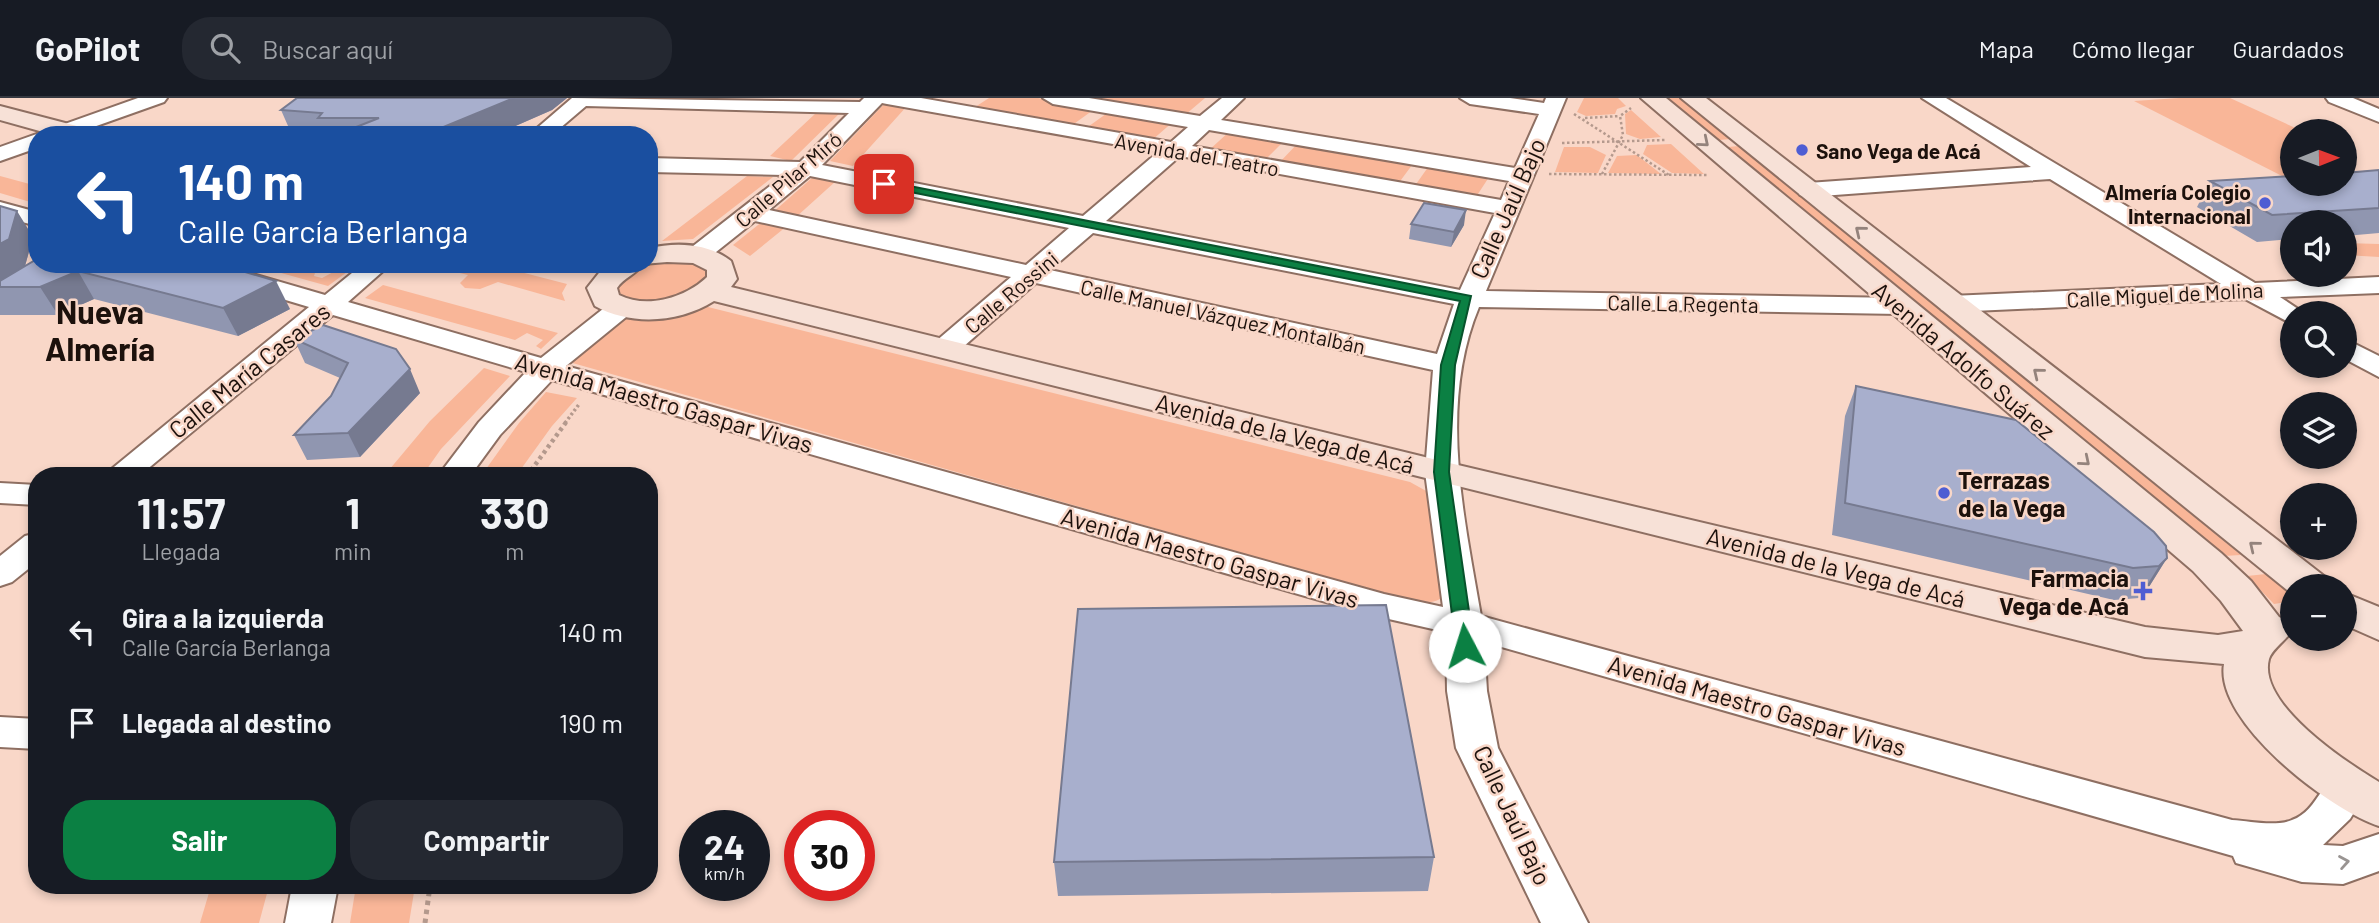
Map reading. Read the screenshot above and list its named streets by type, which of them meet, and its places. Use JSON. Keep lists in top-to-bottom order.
{
  "streets": {
    "main road": ["Avenida Adolfo Suárez", "Avenida de la Vega de Acá"],
    "street": [
      "Avenida del Teatro",
      "Calle Pilar Miró",
      "Calle Jaúl Bajo",
      "Calle Rossini",
      "Calle Miguel de Molina",
      "Calle La Regenta",
      "Calle Manuel Vázquez Montalbán",
      "Calle María Casares",
      "Avenida Maestro Gaspar Vivas"
    ]
  },
  "crossings": [
    ["Avenida del Teatro", "Calle Jaúl Bajo"],
    ["Avenida del Teatro", "Calle Rossini"],
    ["Calle Pilar Miró", "Calle La Regenta"],
    ["Calle Pilar Miró", "Calle Manuel Vázquez Montalbán"],
    ["Calle Jaúl Bajo", "Calle La Regenta"],
    ["Calle Jaúl Bajo", "Calle Manuel Vázquez Montalbán"],
    ["Calle Jaúl Bajo", "Avenida Maestro Gaspar Vivas"],
    ["Calle Jaúl Bajo", "Avenida de la Vega de Acá"],
    ["Calle Rossini", "Calle La Regenta"],
    ["Calle Rossini", "Calle Manuel Vázquez Montalbán"],
    ["Calle Rossini", "Avenida de la Vega de Acá"],
    ["Calle Miguel de Molina", "Avenida Adolfo Suárez"],
    ["Calle La Regenta", "Avenida Adolfo Suárez"],
    ["Avenida Adolfo Suárez", "Avenida de la Vega de Acá"],
    ["Calle María Casares", "Avenida Maestro Gaspar Vivas"]
  ],
  "districts": ["Nueva Almería"],
  "places": {
    "other": ["Sano Vega de Acá", "Almería Colegio Internacional", "Terrazas de la Vega"],
    "health": ["Farmacia Vega de Acá"]
  },
  "north": "right",
  "page": {
    "header": "GoPilot",
    "search": "Buscar aquí",
    "nav": ["Mapa", "Cómo llegar", "Guardados"],
    "map_buttons": ["+", "−"],
    "turn": ["140 m", "Calle García Berlanga"],
    "eta": [
      "11:57",
      "Llegada",
      "1",
      "min",
      "330",
      "m"
    ],
    "list": [
      {
        "name": "Gira a la izquierda",
        "note": "Calle García Berlanga",
        "value": "140 m"
      },
      {
        "name": "Llegada al destino",
        "value": "190 m"
      }
    ],
    "buttons": ["Salir", "Compartir"],
    "speed": "24 km/h",
    "limit": "30"
  }
}
